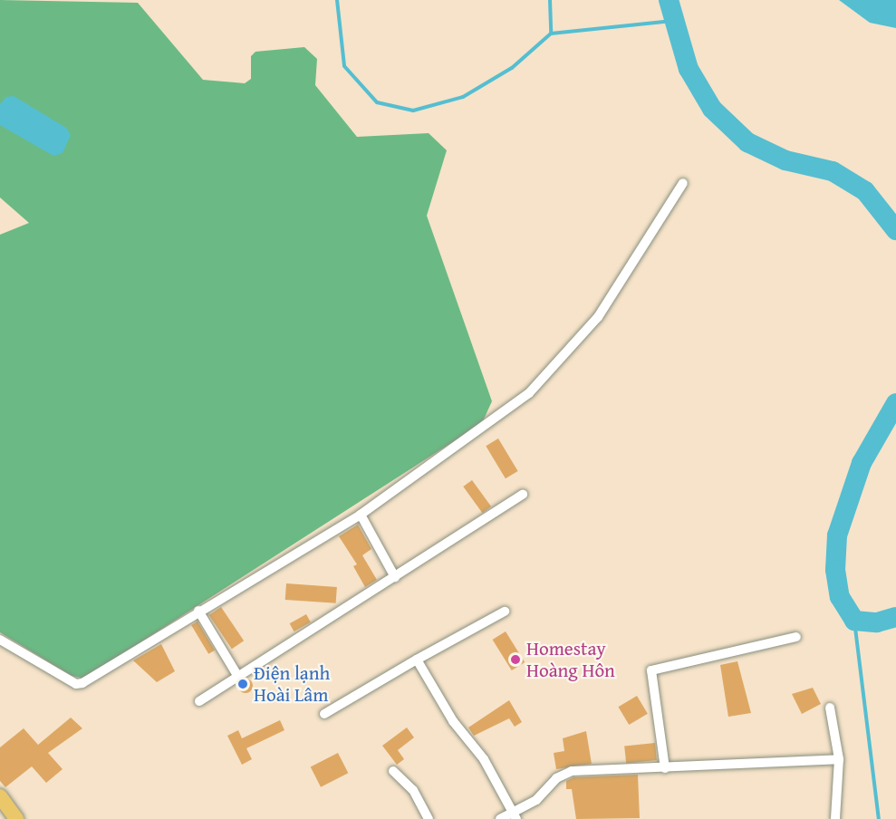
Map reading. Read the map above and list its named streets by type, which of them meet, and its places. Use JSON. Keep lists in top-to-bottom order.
{
  "places": ["Homestay Hoàng Hôn", "Điện lạnh Hoài Lâm"]
}
